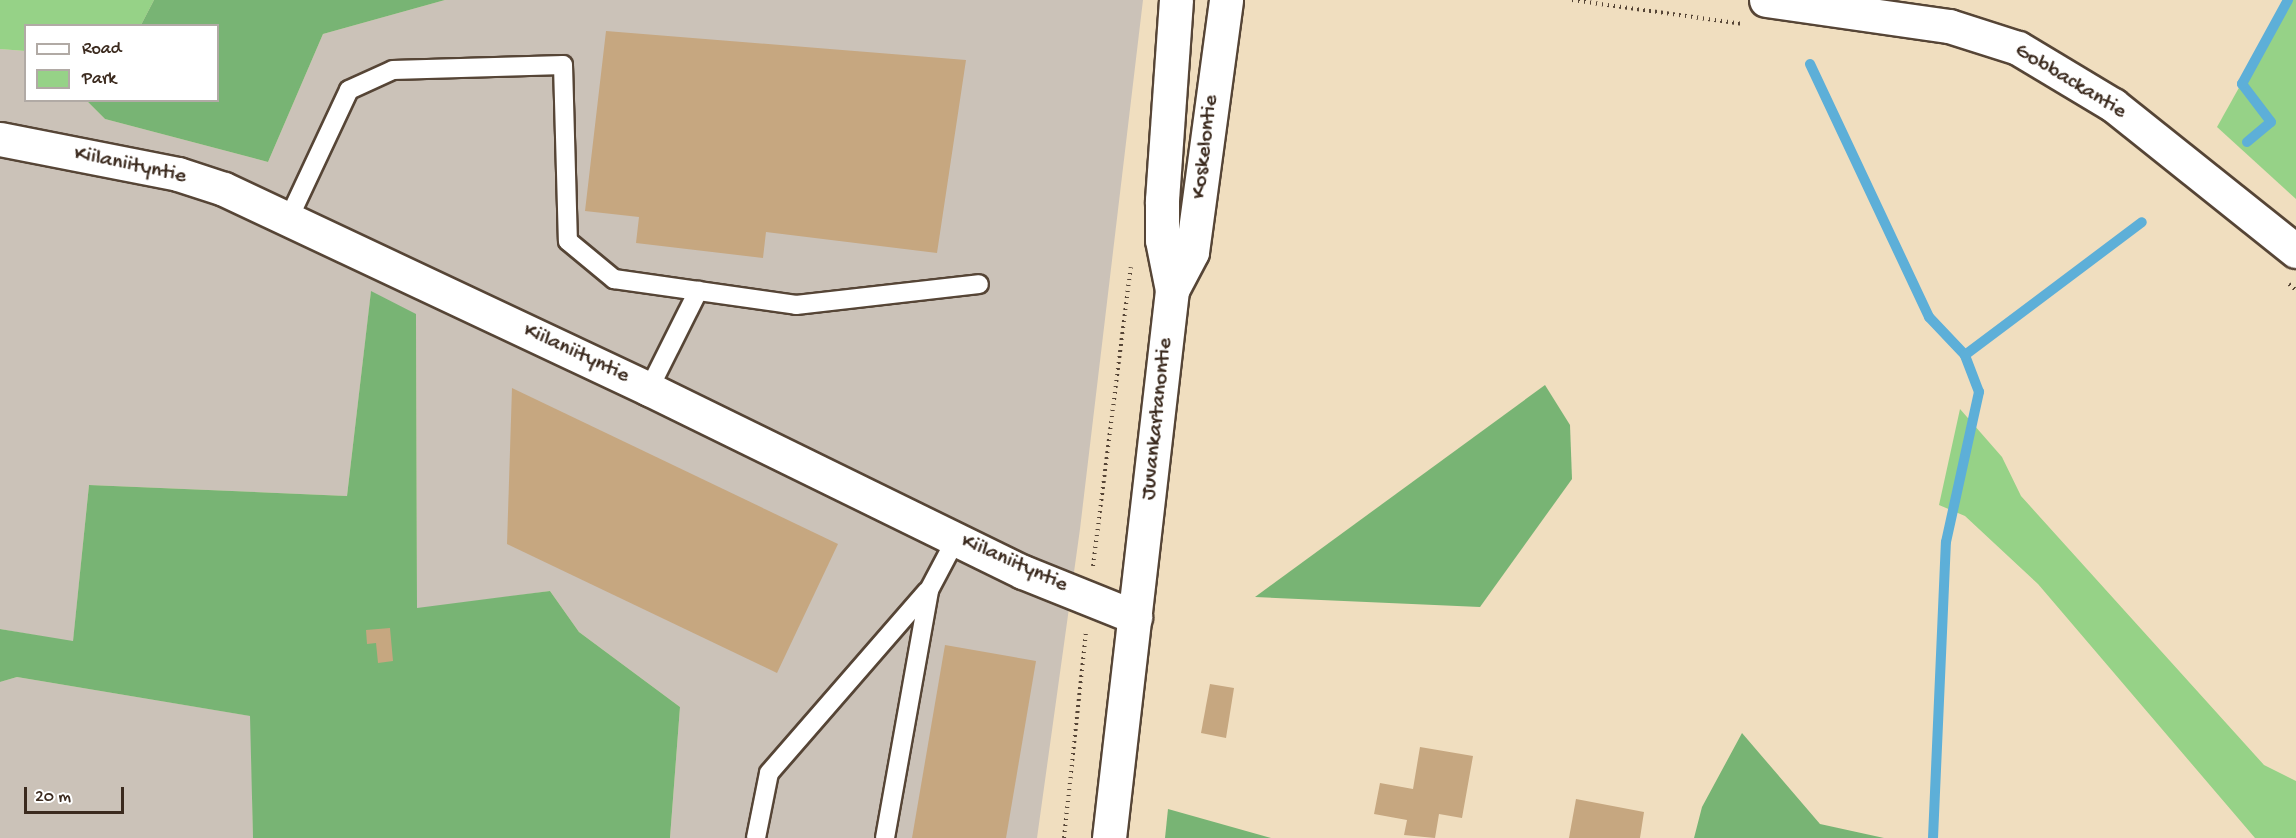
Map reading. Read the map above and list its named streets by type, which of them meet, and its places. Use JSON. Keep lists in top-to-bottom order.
{
  "streets": {
    "street": [
      "Gobbackantie",
      "Koskelontie",
      "Kiilaniityntie",
      "Juvankartanontie"
    ]
  },
  "crossings": [
    ["Koskelontie", "Juvankartanontie"],
    ["Kiilaniityntie", "Juvankartanontie"]
  ],
  "legend": ["Road", "Park"],
  "scale_bar": "20 m"
}
